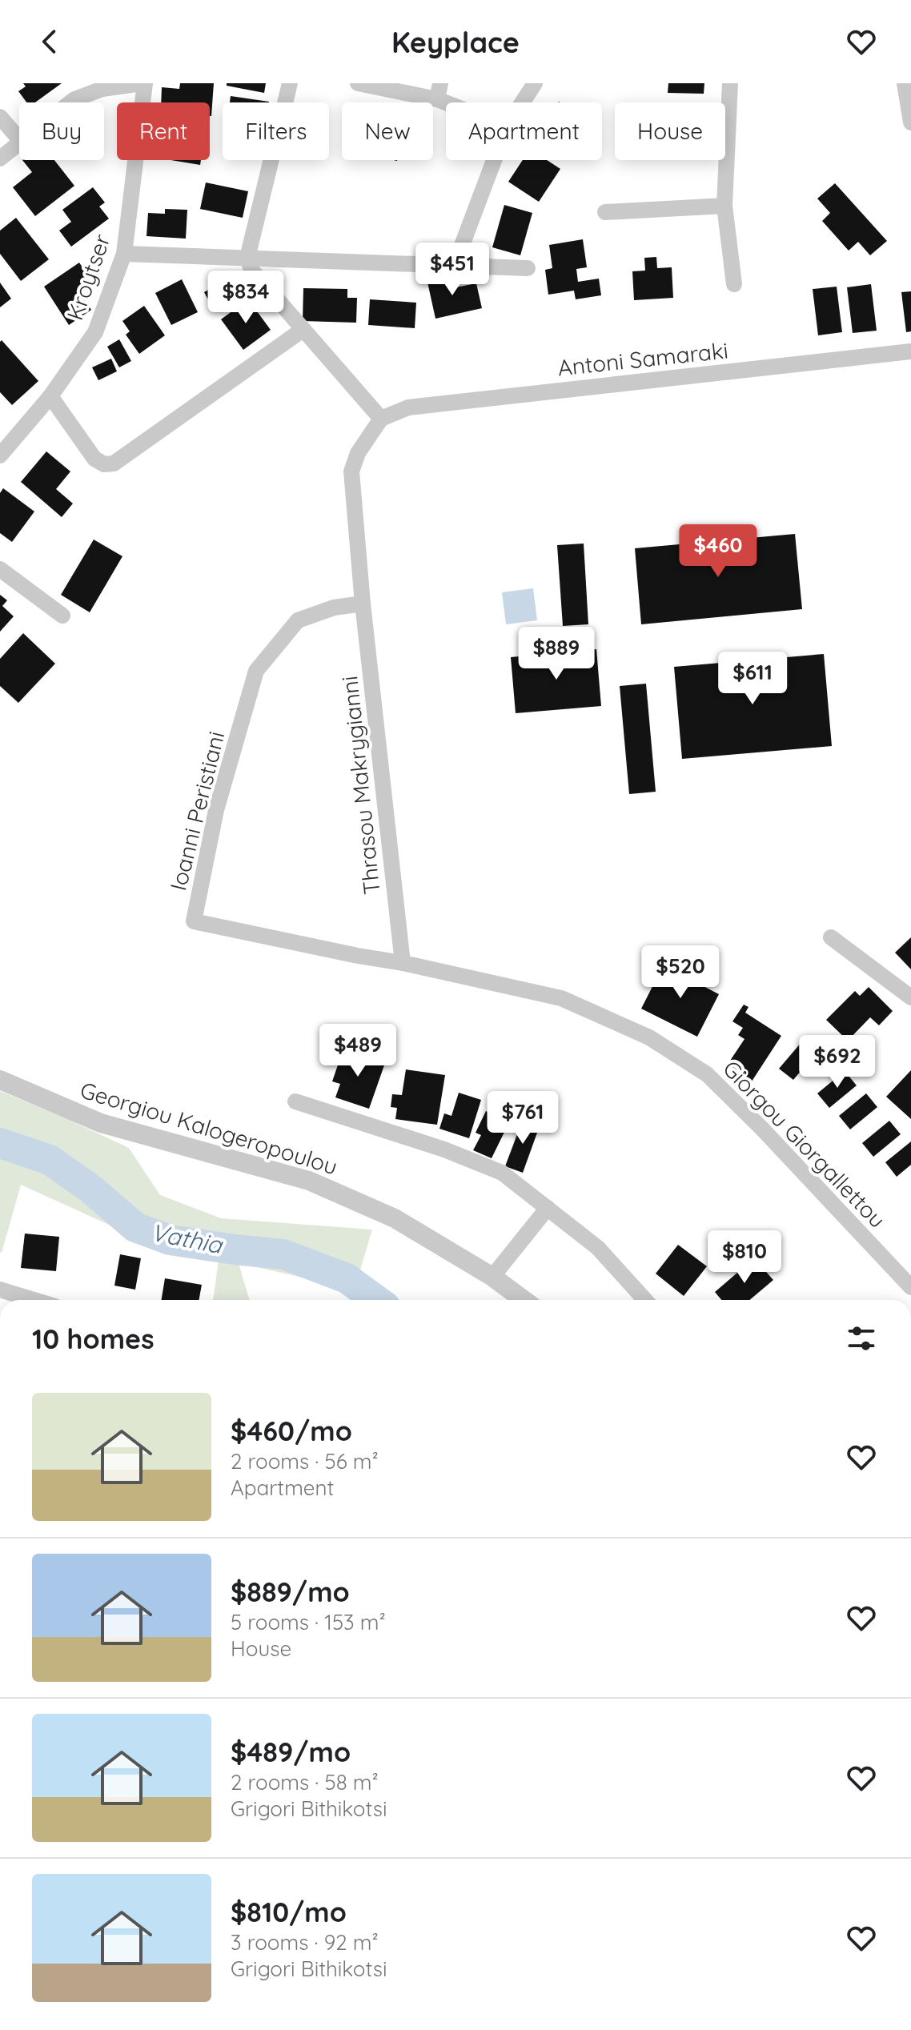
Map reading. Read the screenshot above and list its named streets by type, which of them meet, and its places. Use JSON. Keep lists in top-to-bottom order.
{
  "streets": {
    "street": [
      "Kroytser",
      "Antoni Samaraki",
      "Thrasou Makrygianni",
      "Ioanni Peristiani",
      "Georgiou Kalogeropoulou",
      "Giorgou Giorgallettou"
    ]
  },
  "crossings": [
    ["Antoni Samaraki", "Thrasou Makrygianni"],
    ["Thrasou Makrygianni", "Ioanni Peristiani"],
    ["Thrasou Makrygianni", "Giorgou Giorgallettou"],
    ["Ioanni Peristiani", "Giorgou Giorgallettou"]
  ],
  "water": ["Vathia"],
  "page": {
    "header": "Keyplace",
    "chip": [
      "Buy",
      "Rent",
      "Filters",
      "New",
      "Apartment",
      "House"
    ],
    "price": [
      "$451",
      "$834",
      "$460",
      "$889",
      "$611",
      "$520",
      "$489",
      "$692",
      "$761",
      "$810"
    ],
    "heading": "10 homes",
    "list": [
      {
        "name": "$460/mo",
        "note": "2 rooms · 56 m² · Apartment"
      },
      {
        "name": "$889/mo",
        "note": "5 rooms · 153 m² · House"
      },
      {
        "name": "$489/mo",
        "note": "2 rooms · 58 m² · Grigori Bithikotsi"
      },
      {
        "name": "$810/mo",
        "note": "3 rooms · 92 m² · Grigori Bithikotsi"
      }
    ]
  }
}
